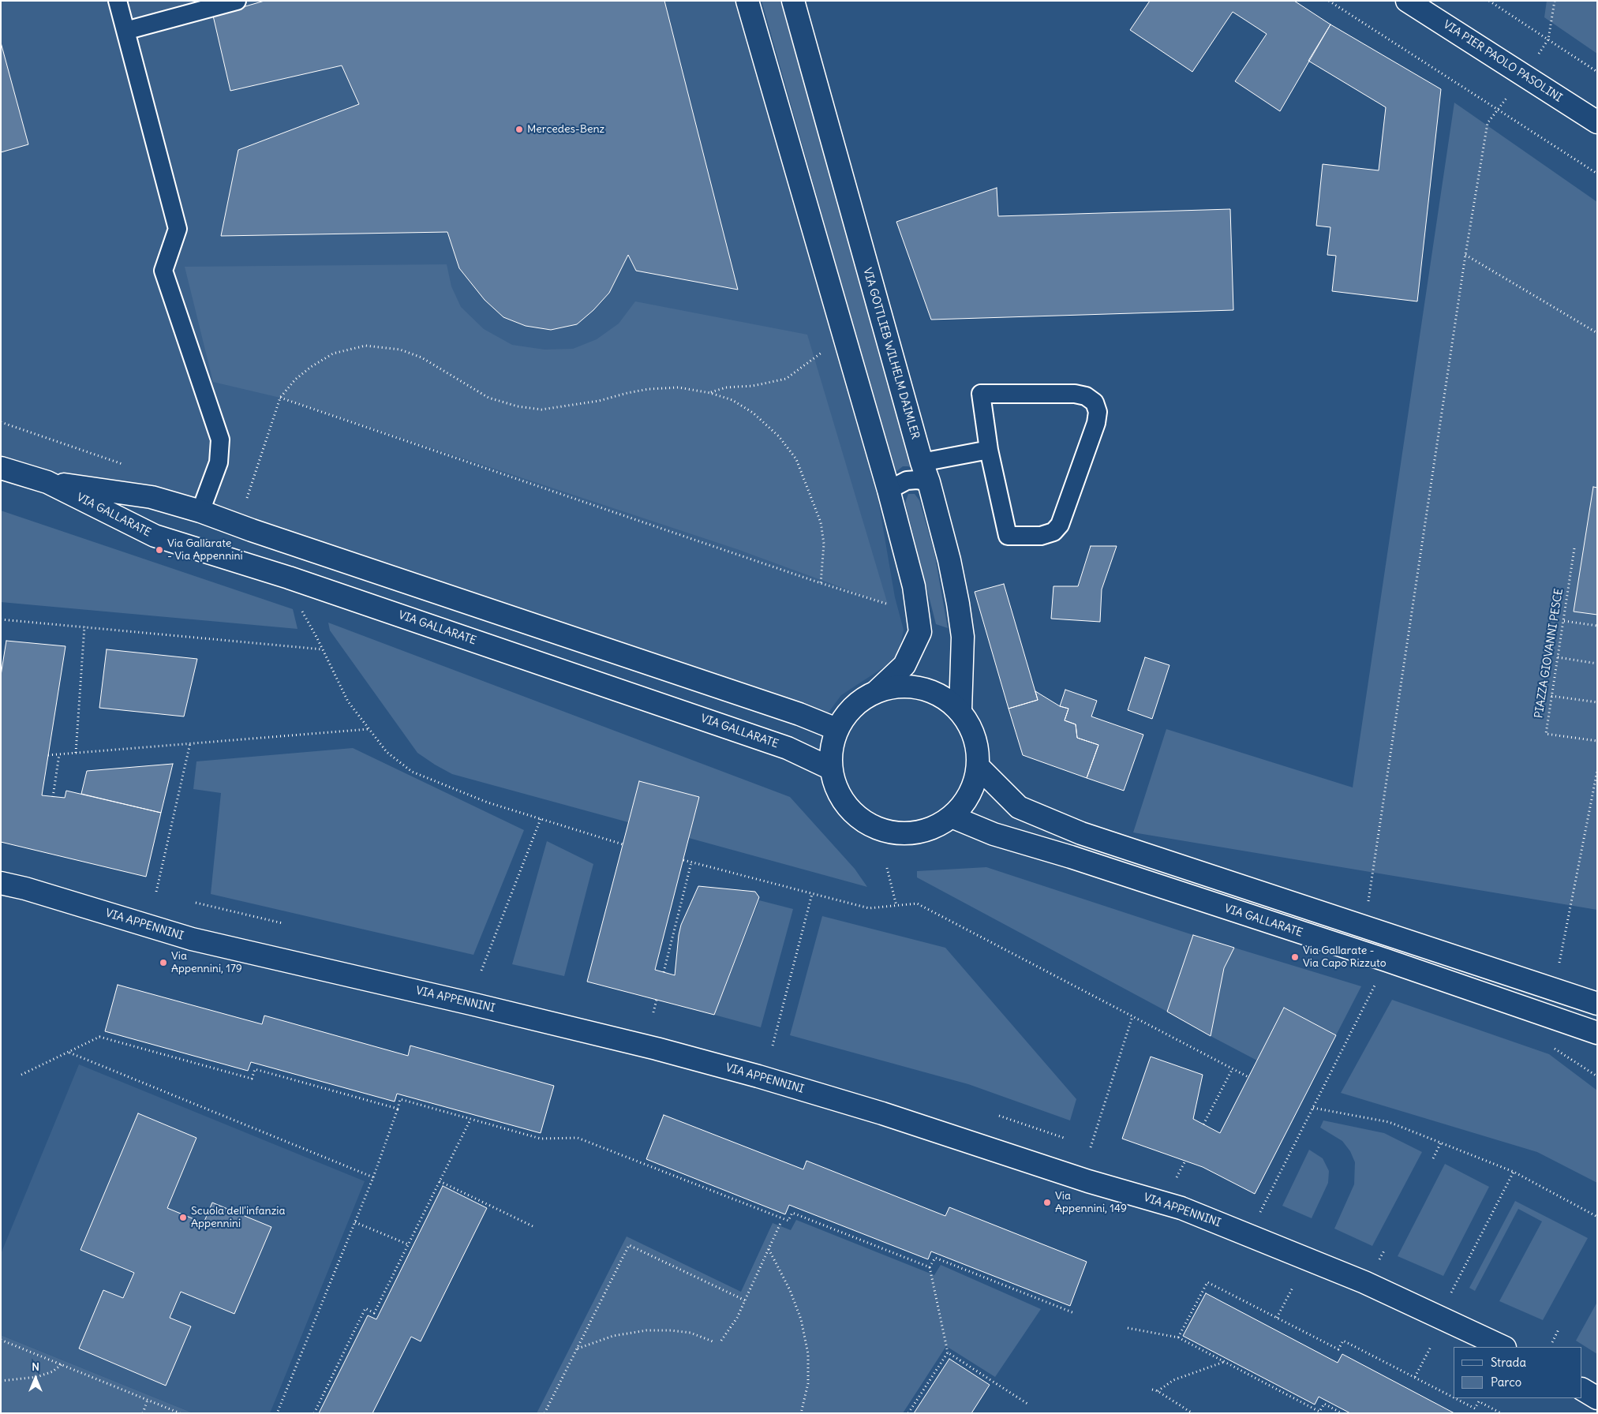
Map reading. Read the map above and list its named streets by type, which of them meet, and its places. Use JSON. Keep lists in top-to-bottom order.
{
  "streets": {
    "main road": [
      "VIA PIER PAOLO PASOLINI",
      "VIA GOTTLIEB WILHELM DAIMLER",
      "VIA GALLARATE",
      "VIA APPENNINI"
    ],
    "path": ["PIAZZA GIOVANNI PESCE"]
  },
  "places": [
    "Mercedes-Benz",
    "Via Gallarate - Via Appennini",
    "Via Gallarate - Via Capo Rizzuto",
    "Via Appennini, 179",
    "Via Appennini, 149",
    "Scuola dell'infanzia Appennini"
  ],
  "legend": ["Strada", "Parco"],
  "north": "top"
}
